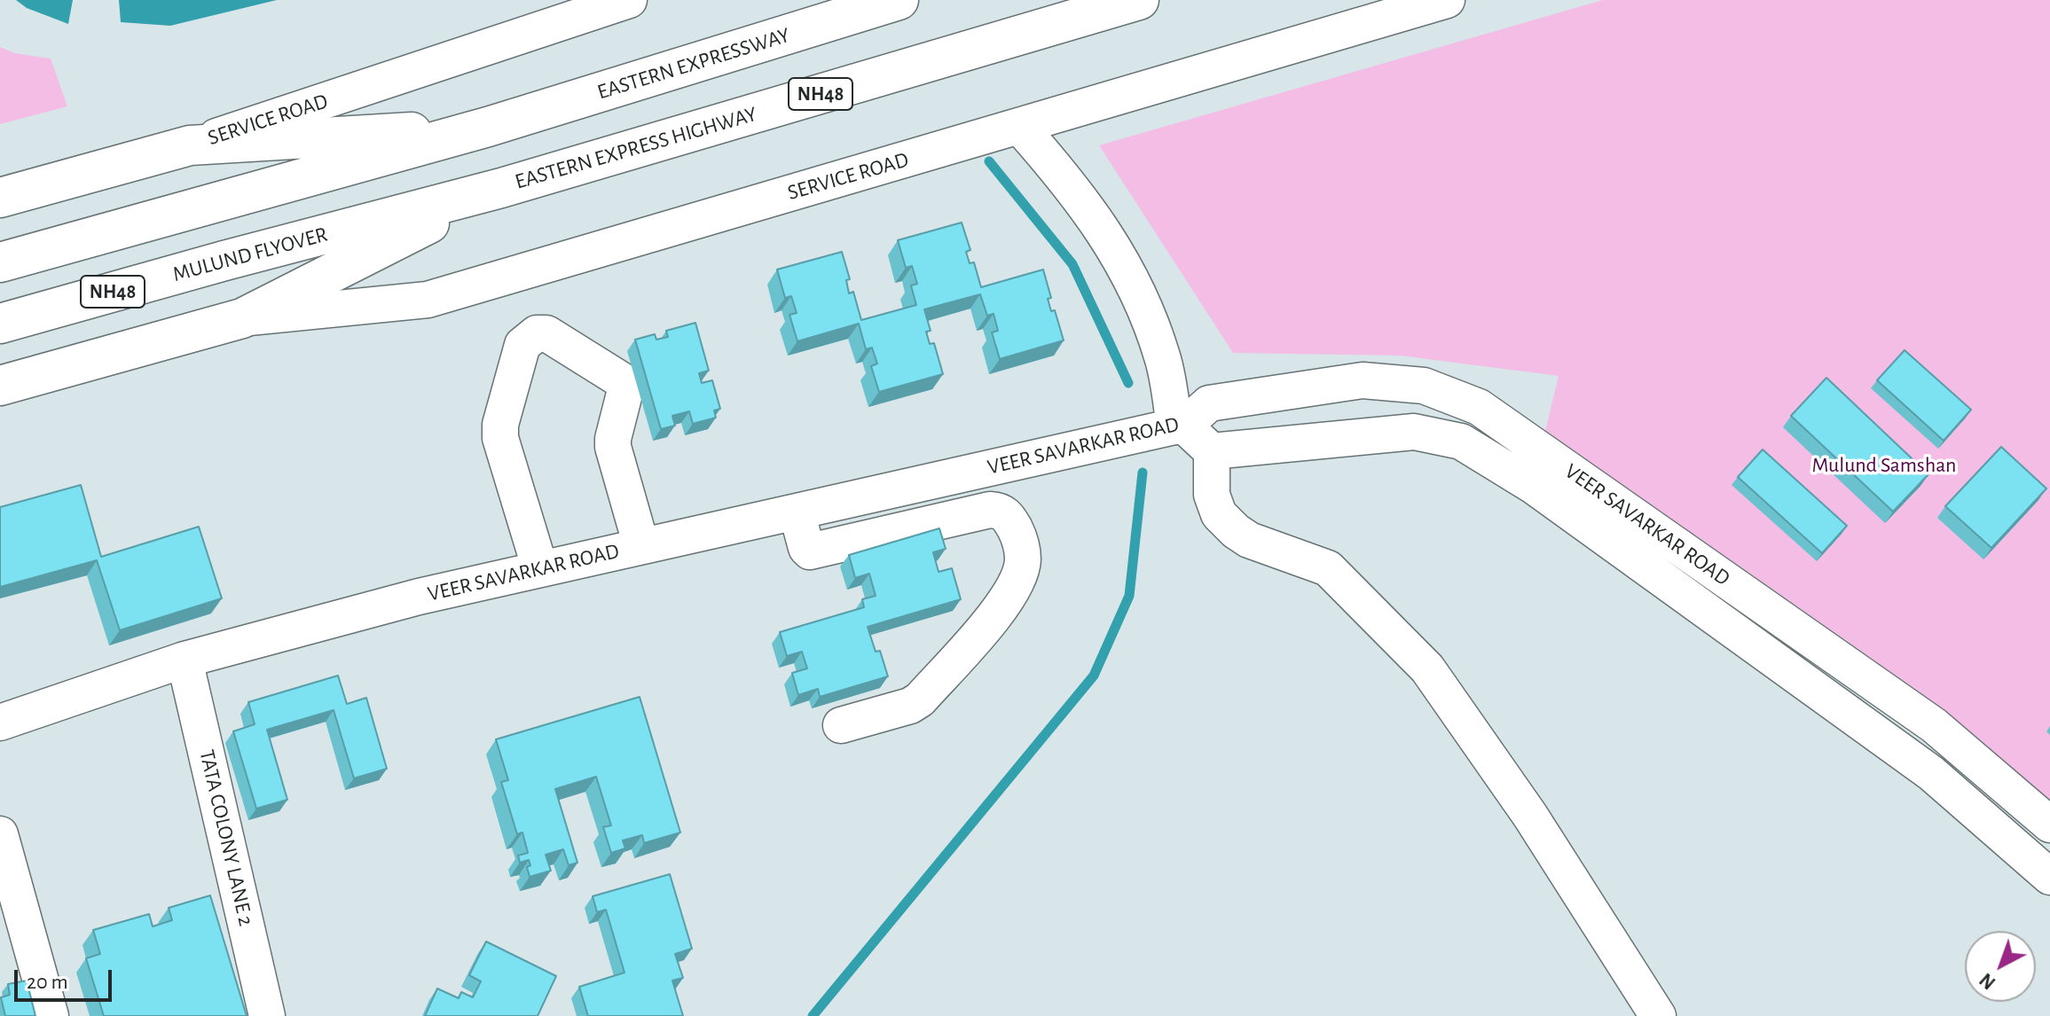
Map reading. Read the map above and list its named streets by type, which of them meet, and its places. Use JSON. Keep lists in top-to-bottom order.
{
  "streets": {
    "highway": [
      "EASTERN EXPRESSWAY",
      "NH48",
      "EASTERN EXPRESS HIGHWAY",
      "MULUND FLYOVER"
    ],
    "street": ["SERVICE ROAD", "VEER SAVARKAR ROAD", "TATA COLONY LANE 2"]
  },
  "crossings": [
    ["EASTERN EXPRESS HIGHWAY", "MULUND FLYOVER"],
    ["VEER SAVARKAR ROAD", "TATA COLONY LANE 2"]
  ],
  "parks": ["Mulund Samshan"],
  "scale_bar": "20 m",
  "north": "bottom left"
}
